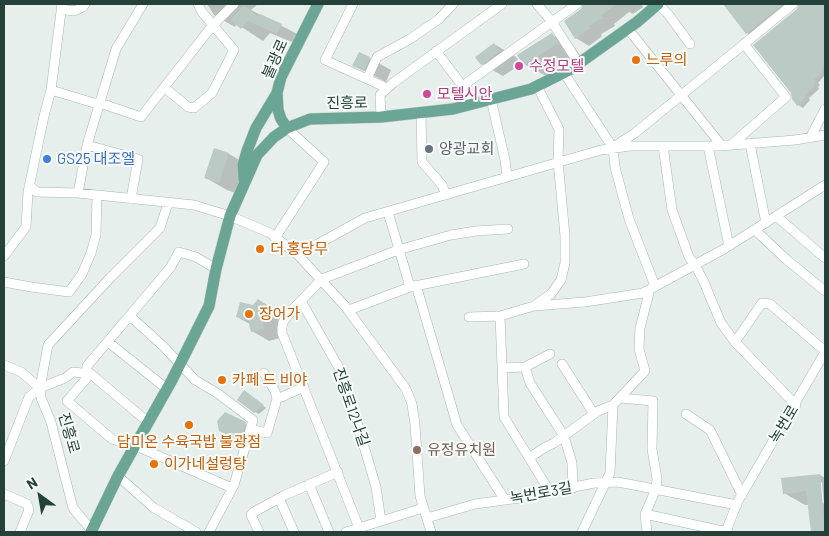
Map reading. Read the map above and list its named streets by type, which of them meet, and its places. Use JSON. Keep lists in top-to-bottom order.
{
  "streets": {
    "main road": ["불광로", "진흥로"],
    "street": ["진흥로12나길", "녹번로", "녹번로3길"]
  },
  "crossings": [
    ["불광로", "진흥로"],
    ["녹번로", "녹번로3길"]
  ],
  "places": [
    "느루의",
    "수정모텔",
    "모텔시안",
    "양광교회",
    "GS25 대조엘",
    "더 홍당무",
    "장어가",
    "카페 드 비야",
    "담미온 수육국밥 불광점",
    "유정유치원",
    "이가네설렁탕"
  ],
  "north": "top left"
}
